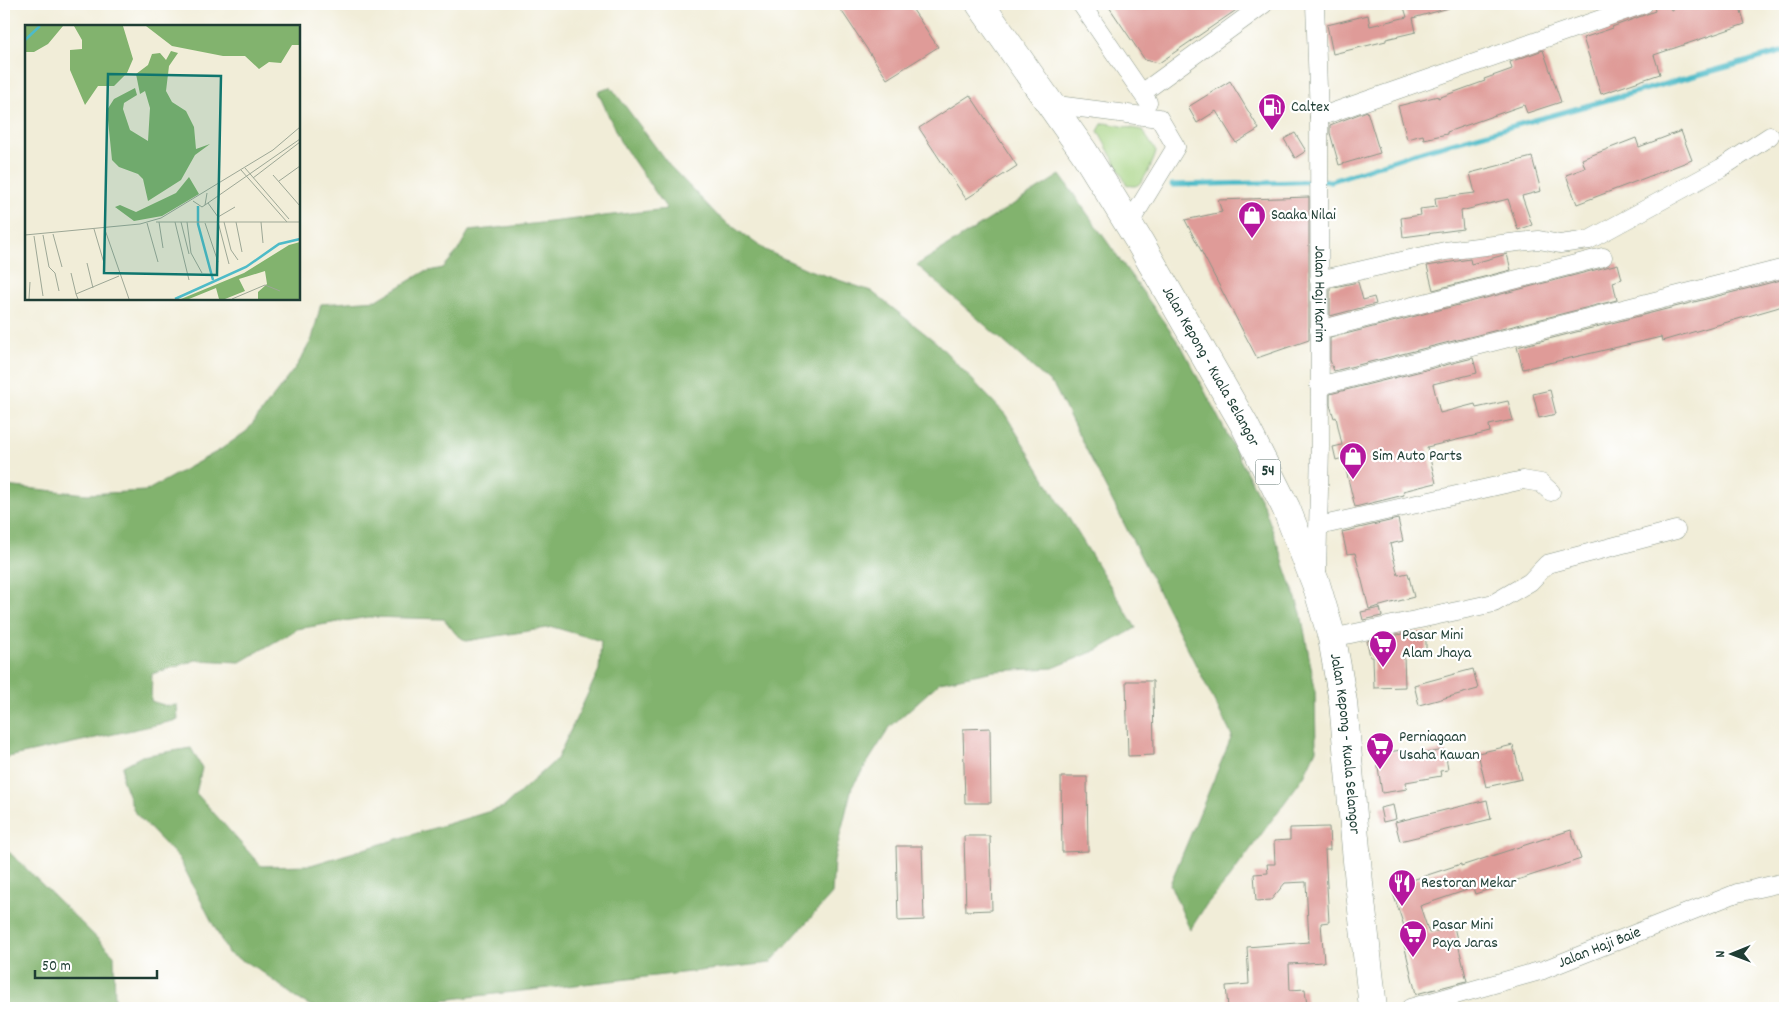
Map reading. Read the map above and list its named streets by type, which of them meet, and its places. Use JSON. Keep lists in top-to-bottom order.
{
  "streets": {
    "highway": ["Jalan Kepong - Kuala Selangor", "54"],
    "street": ["Jalan Haji Karim", "Jalan Haji Baie"]
  },
  "crossings": [
    ["Jalan Haji Karim", "Jalan Kepong - Kuala Selangor"]
  ],
  "places": {
    "fuel station": ["Caltex"],
    "shop": ["Saaka Nilai", "Sim Auto Parts"],
    "supermarket": ["Pasar Mini Alam Jhaya", "Perniagaan Usaha Kawan", "Pasar Mini Paya Jaras"],
    "restaurant": ["Restoran Mekar"]
  },
  "scale_bar": "50 m",
  "north": "left"
}
